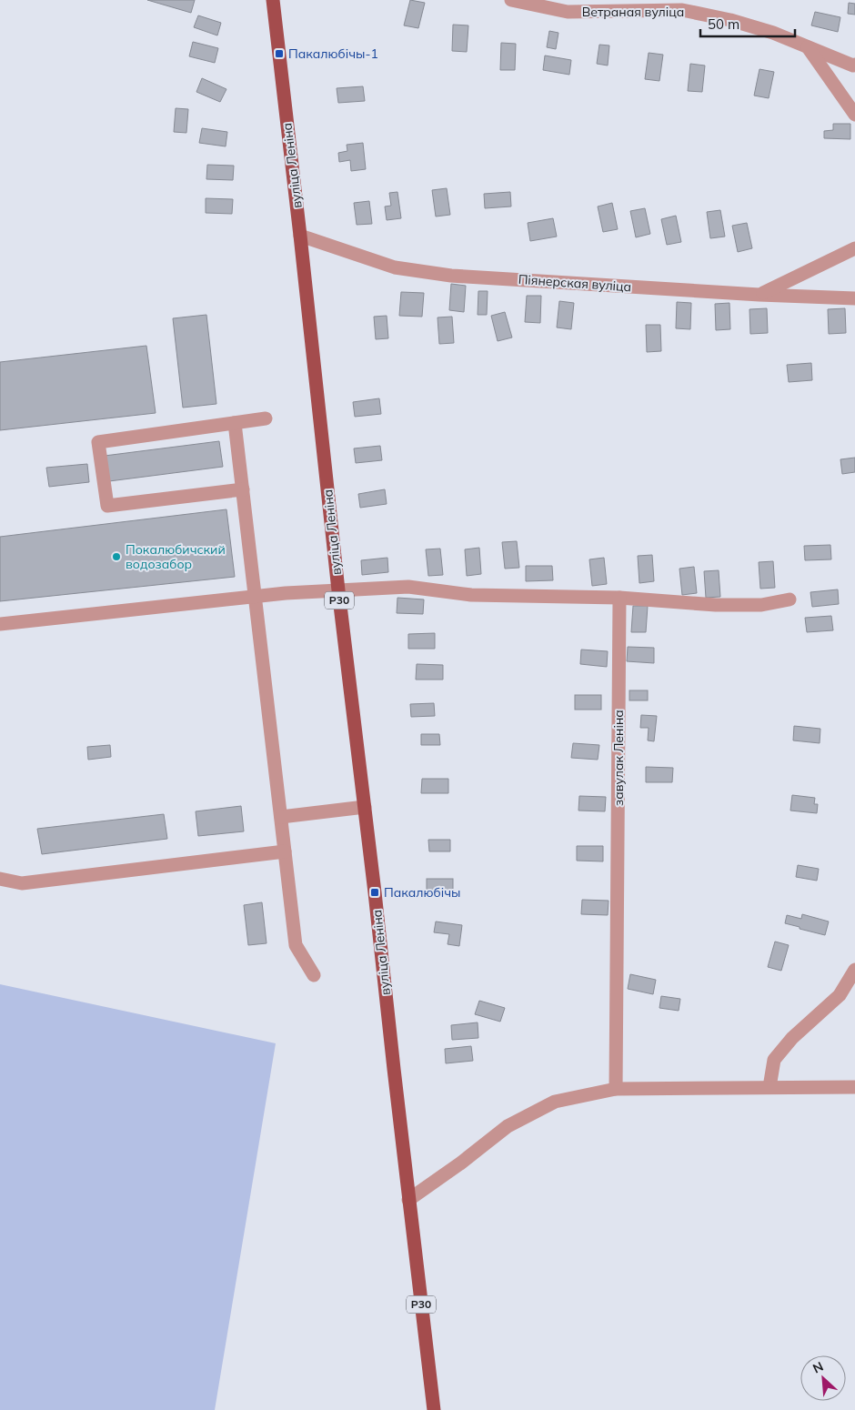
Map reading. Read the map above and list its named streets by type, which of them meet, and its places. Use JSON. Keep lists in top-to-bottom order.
{
  "streets": {
    "main road": ["вуліца Леніна", "Р30"],
    "street": ["Ветраная вуліца", "Піянерская вуліца", "завулак Леніна"]
  },
  "crossings": [
    ["вуліца Леніна", "Піянерская вуліца"],
    ["вуліца Леніна", "Р30"]
  ],
  "places": {
    "transit": ["Пакалюбічы-1", "Пакалюбічы"],
    "other": ["Покалюбичский водозабор"]
  },
  "scale_bar": "50 m",
  "north": "top left"
}
